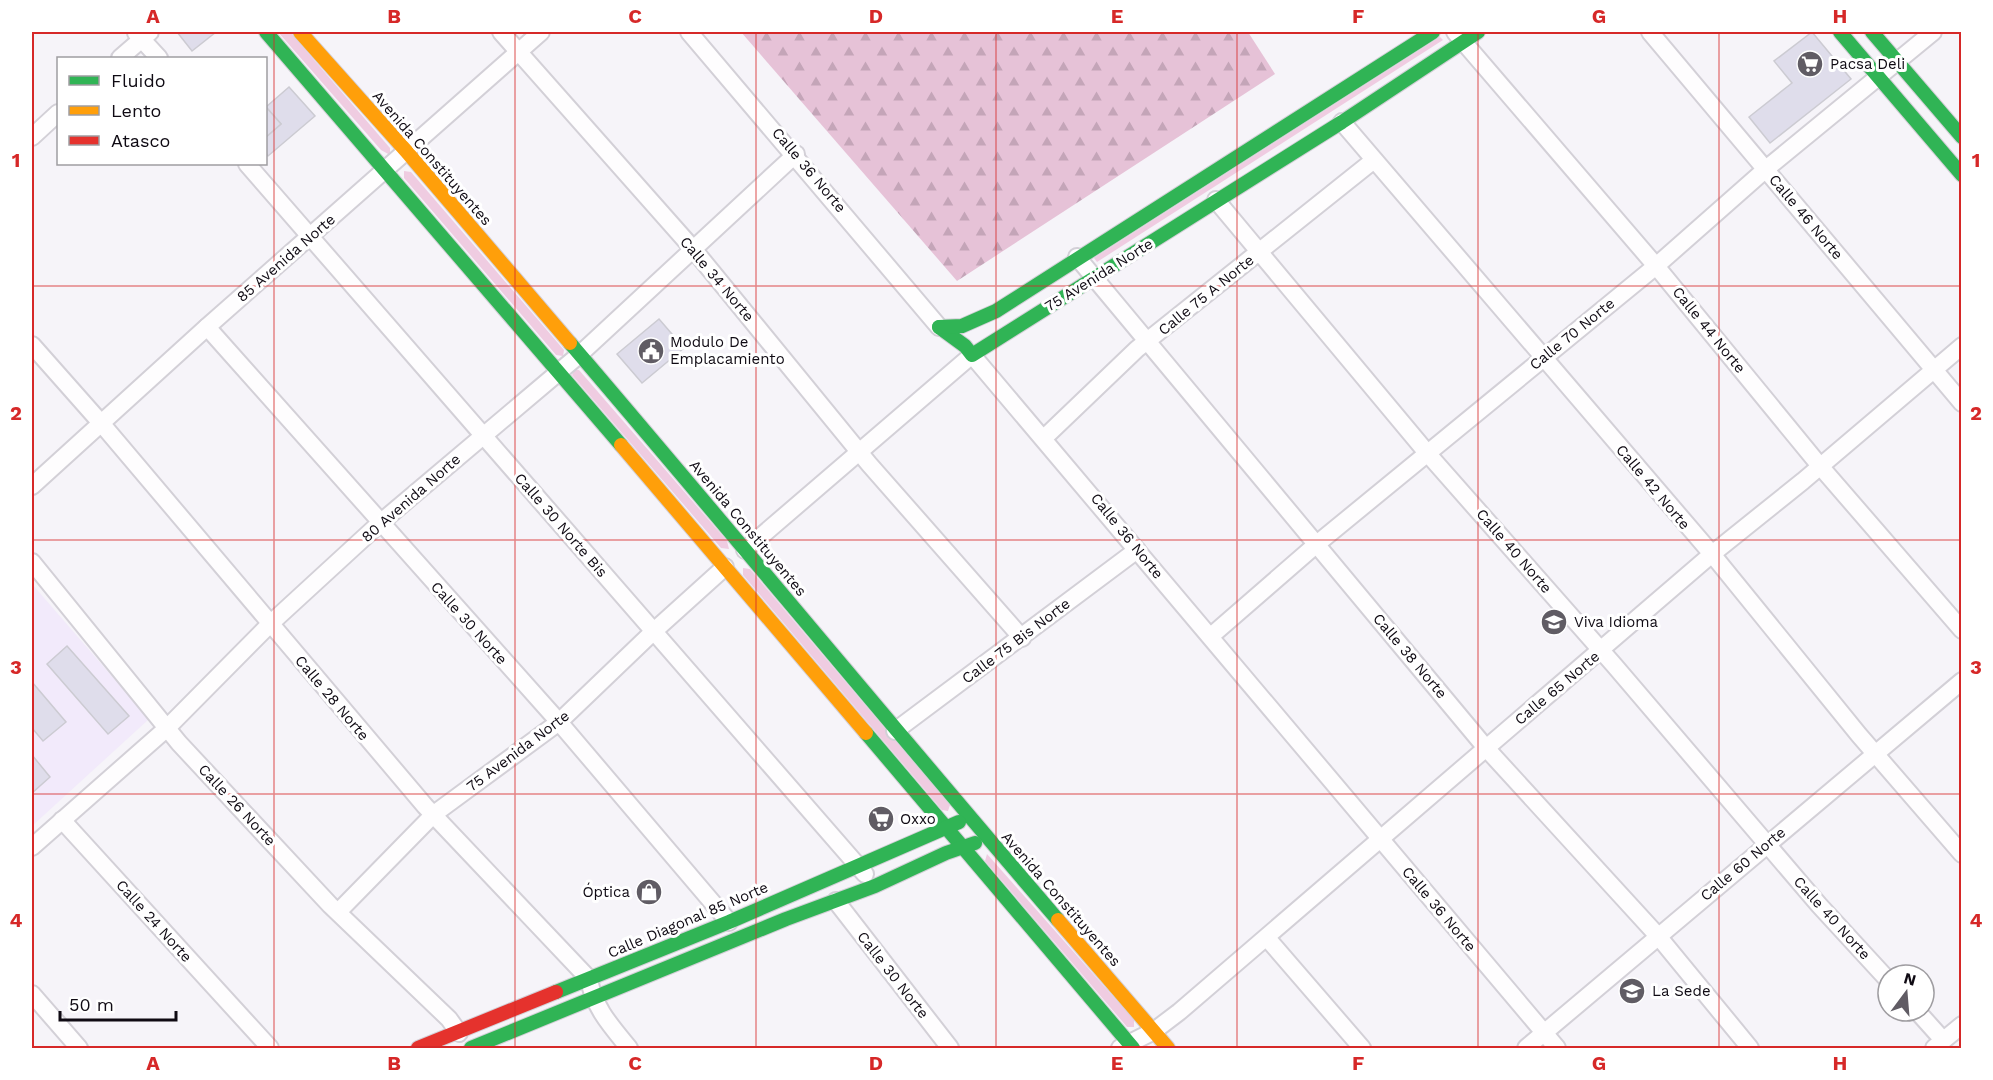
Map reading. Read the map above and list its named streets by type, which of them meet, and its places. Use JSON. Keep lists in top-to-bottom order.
{
  "streets": {
    "main road": [
      "Avenida Constituyentes",
      "Calle 36 Norte",
      "75 Avenida Norte",
      "Calle Diagonal 85 Norte"
    ],
    "street": [
      "Calle 46 Norte",
      "85 Avenida Norte",
      "Calle 34 Norte",
      "Calle 75 A Norte",
      "Calle 44 Norte",
      "Calle 70 Norte",
      "Calle 42 Norte",
      "80 Avenida Norte",
      "Calle 30 Norte Bis",
      "Calle 40 Norte",
      "Calle 30 Norte",
      "Calle 75 Bis Norte",
      "Calle 38 Norte",
      "Calle 65 Norte",
      "Calle 28 Norte",
      "Calle 26 Norte",
      "Calle 60 Norte",
      "Calle 24 Norte"
    ]
  },
  "crossings": [
    ["Avenida Constituyentes", "85 Avenida Norte"],
    ["Avenida Constituyentes", "75 Avenida Norte"],
    ["Avenida Constituyentes", "80 Avenida Norte"],
    ["Avenida Constituyentes", "Calle 75 Bis Norte"],
    ["Avenida Constituyentes", "Calle 65 Norte"],
    ["Avenida Constituyentes", "Calle Diagonal 85 Norte"],
    ["Calle 36 Norte", "75 Avenida Norte"],
    ["Calle 36 Norte", "Calle 75 A Norte"],
    ["Calle 36 Norte", "Calle 70 Norte"],
    ["Calle 36 Norte", "80 Avenida Norte"],
    ["Calle 36 Norte", "Calle 75 Bis Norte"],
    ["Calle 36 Norte", "Calle 65 Norte"],
    ["Calle 36 Norte", "Calle 60 Norte"],
    ["Calle 46 Norte", "Calle 70 Norte"],
    ["Calle 46 Norte", "Calle 65 Norte"],
    ["85 Avenida Norte", "Calle 34 Norte"],
    ["85 Avenida Norte", "Calle 30 Norte Bis"],
    ["85 Avenida Norte", "Calle 30 Norte"],
    ["85 Avenida Norte", "Calle 28 Norte"],
    ["75 Avenida Norte", "Calle 34 Norte"],
    ["75 Avenida Norte", "Calle 44 Norte"],
    ["75 Avenida Norte", "Calle 42 Norte"],
    ["75 Avenida Norte", "Calle 30 Norte Bis"],
    ["75 Avenida Norte", "Calle 40 Norte"],
    ["75 Avenida Norte", "Calle 30 Norte"],
    ["75 Avenida Norte", "Calle 38 Norte"],
    ["75 Avenida Norte", "Calle 28 Norte"],
    ["75 Avenida Norte", "Calle 26 Norte"],
    ["Calle 34 Norte", "80 Avenida Norte"],
    ["Calle 34 Norte", "Calle 75 Bis Norte"],
    ["Calle 75 A Norte", "Calle 42 Norte"],
    ["Calle 75 A Norte", "Calle 40 Norte"],
    ["Calle 75 A Norte", "Calle 38 Norte"],
    ["Calle 44 Norte", "Calle 70 Norte"],
    ["Calle 44 Norte", "Calle 65 Norte"],
    ["Calle 70 Norte", "Calle 42 Norte"],
    ["Calle 70 Norte", "Calle 40 Norte"],
    ["Calle 70 Norte", "Calle 38 Norte"],
    ["Calle 42 Norte", "Calle 65 Norte"],
    ["Calle 42 Norte", "Calle 60 Norte"],
    ["80 Avenida Norte", "Calle 30 Norte Bis"],
    ["80 Avenida Norte", "Calle 30 Norte"],
    ["80 Avenida Norte", "Calle 28 Norte"],
    ["80 Avenida Norte", "Calle 26 Norte"],
    ["80 Avenida Norte", "Calle 24 Norte"],
    ["Calle 30 Norte Bis", "Calle Diagonal 85 Norte"],
    ["Calle 40 Norte", "Calle 65 Norte"],
    ["Calle 40 Norte", "Calle 60 Norte"],
    ["Calle 30 Norte", "Calle Diagonal 85 Norte"],
    ["Calle 38 Norte", "Calle 65 Norte"],
    ["Calle 38 Norte", "Calle 60 Norte"],
    ["Calle 28 Norte", "Calle Diagonal 85 Norte"],
    ["Calle 26 Norte", "Calle Diagonal 85 Norte"]
  ],
  "places": {
    "supermarket": ["Pacsa Deli", "Oxxo"],
    "public building": ["Modulo De Emplacamiento"],
    "school or university": ["Viva Idioma", "La Sede"],
    "shop": ["Óptica"]
  },
  "legend": ["Fluido", "Lento", "Atasco"],
  "scale_bar": "50 m",
  "north": "top",
  "grid": {
    "columns": [
      "A",
      "B",
      "C",
      "D",
      "E",
      "F",
      "G",
      "H"
    ],
    "rows": [
      "1",
      "2",
      "3",
      "4"
    ]
  }
}
